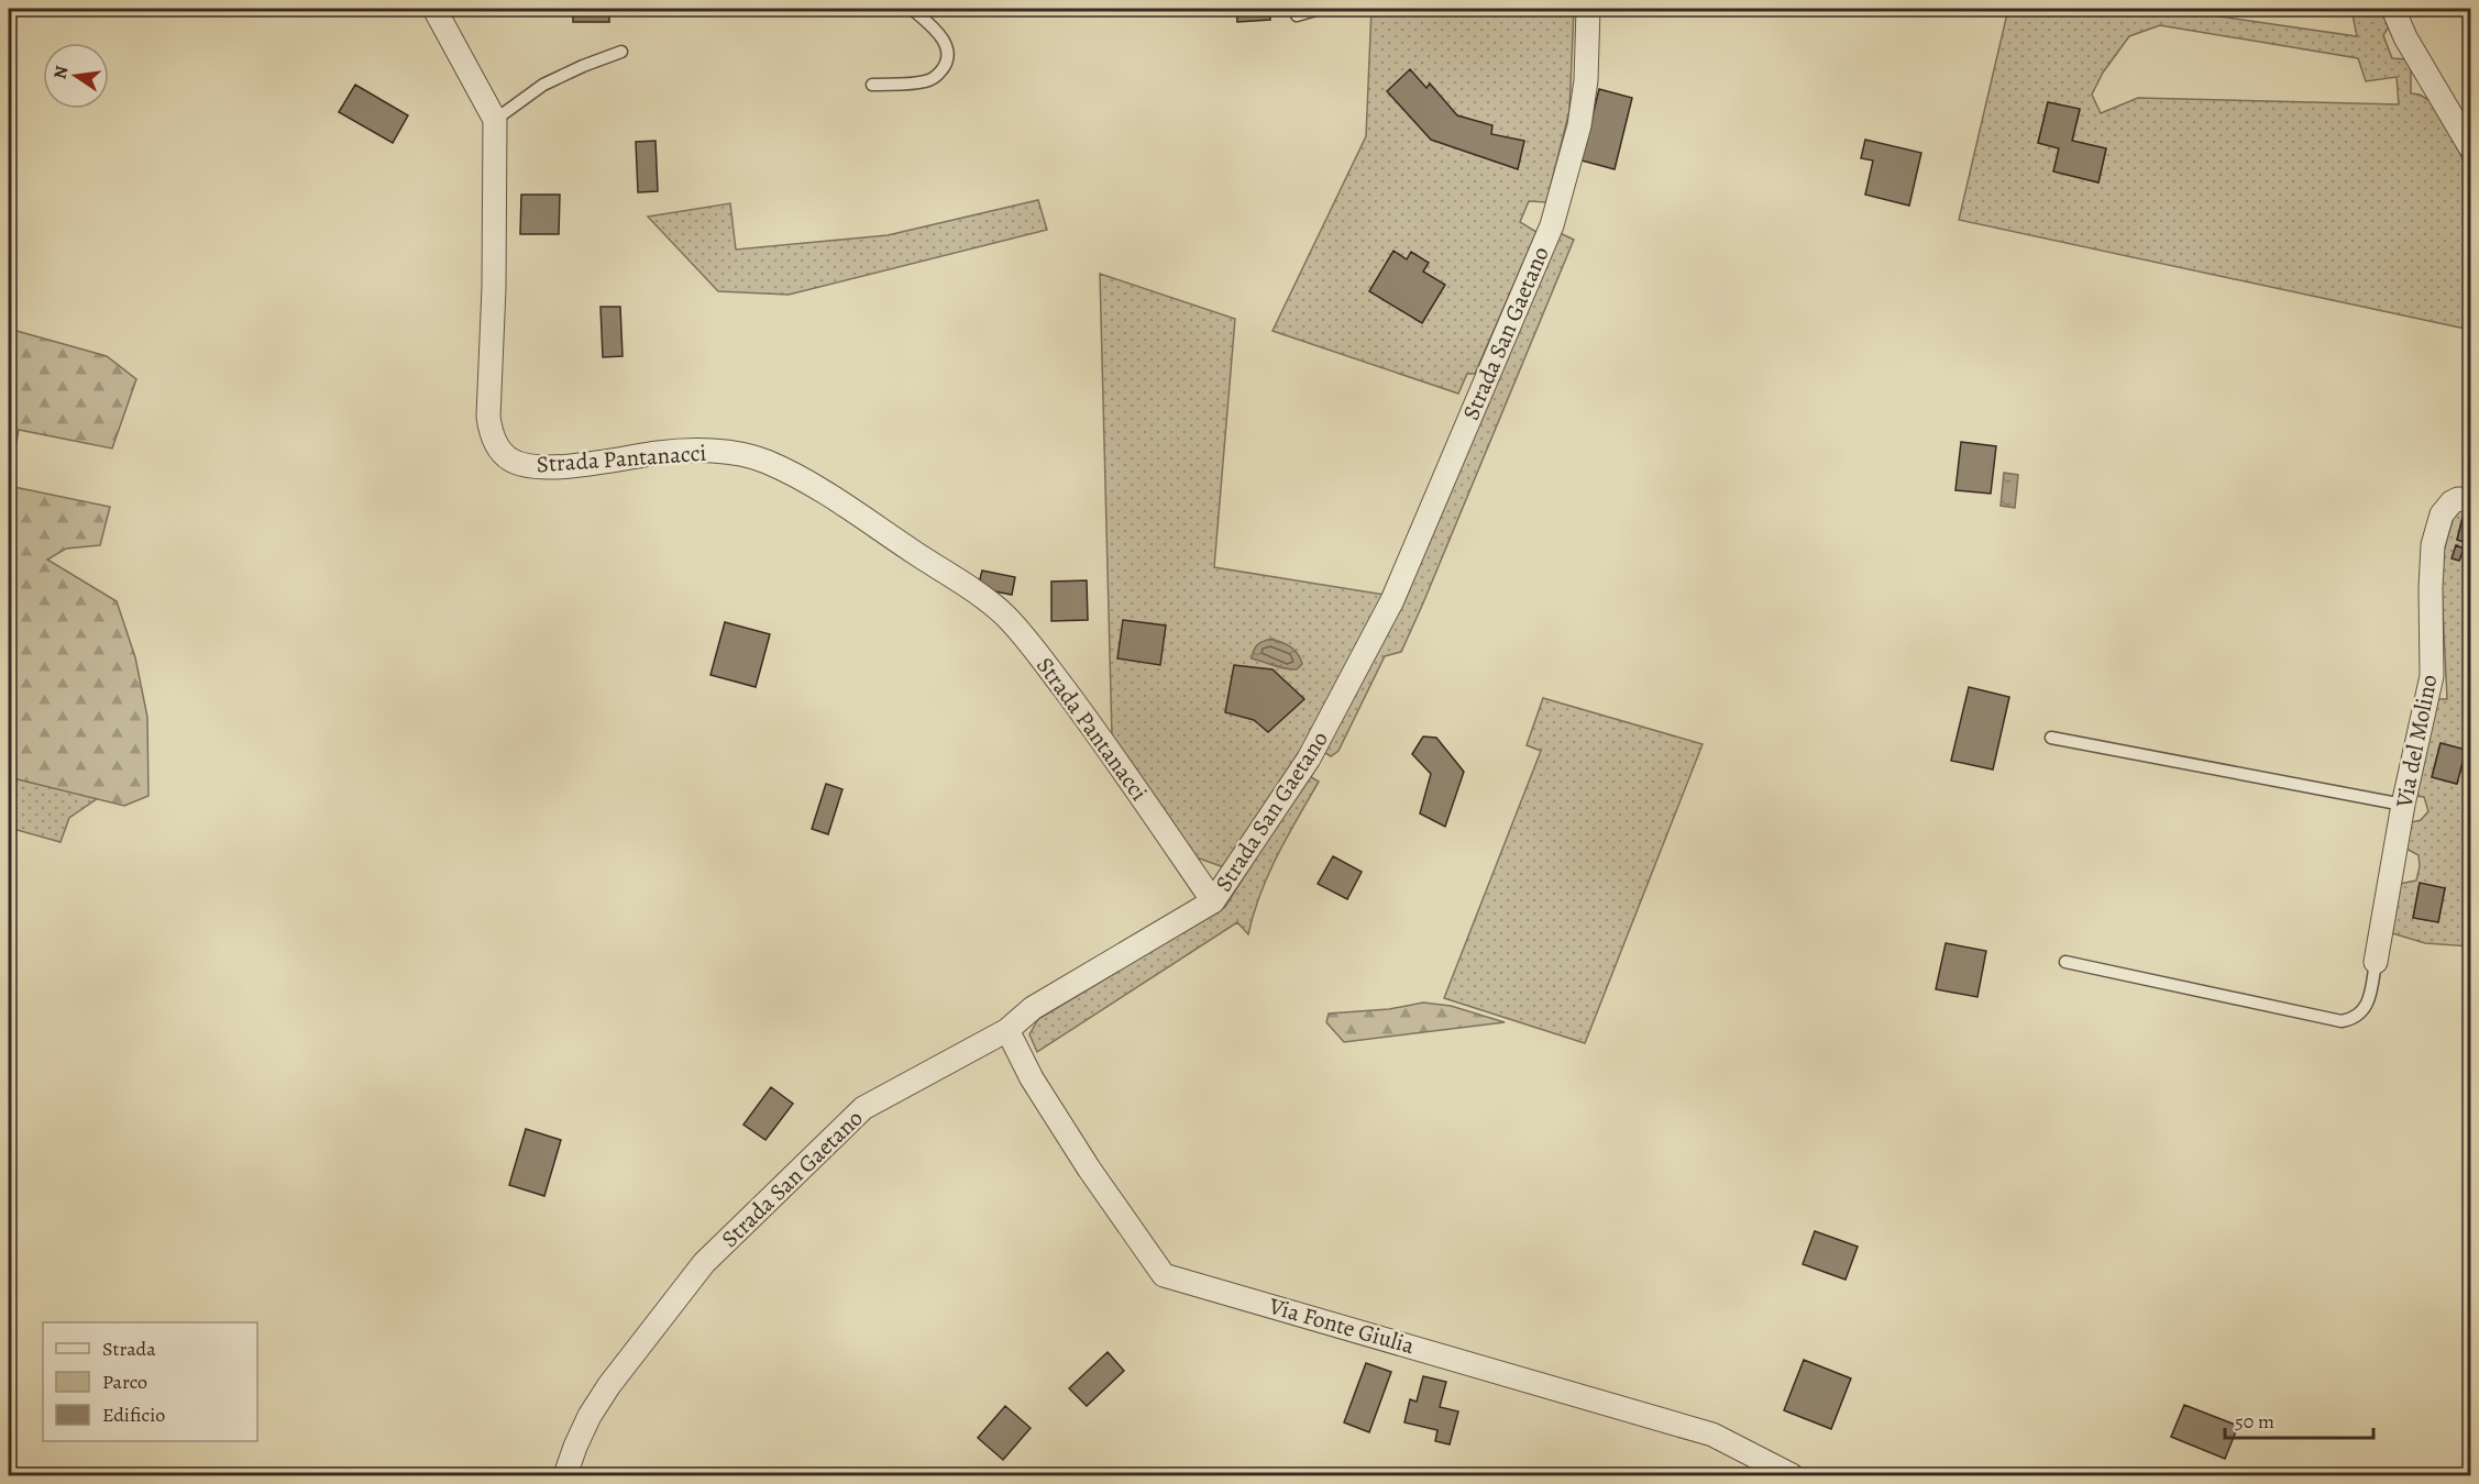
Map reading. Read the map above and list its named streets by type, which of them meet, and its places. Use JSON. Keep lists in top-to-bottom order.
{
  "streets": {
    "street": [
      "Strada San Gaetano",
      "Strada Pantanacci",
      "Via del Molino",
      "Via Fonte Giulia"
    ]
  },
  "crossings": [
    ["Strada San Gaetano", "Strada Pantanacci"],
    ["Strada San Gaetano", "Via Fonte Giulia"]
  ],
  "legend": ["Strada", "Parco", "Edificio"],
  "scale_bar": "50 m",
  "north": "left"
}
